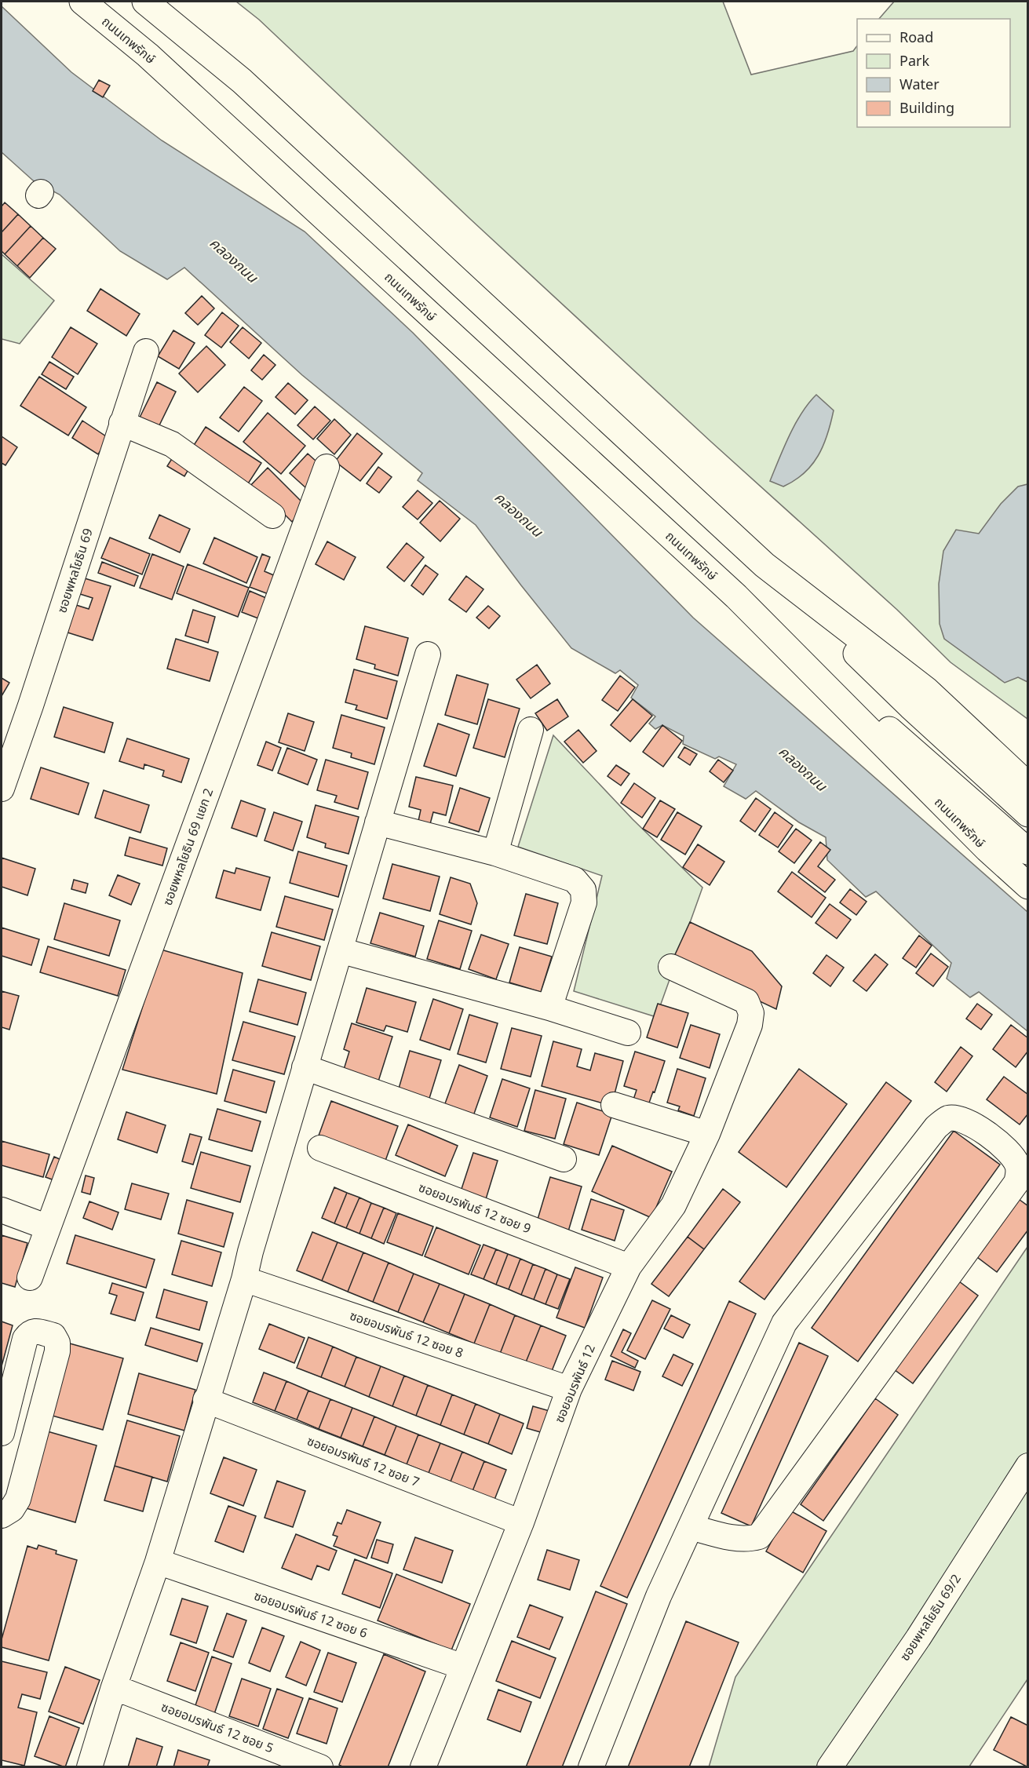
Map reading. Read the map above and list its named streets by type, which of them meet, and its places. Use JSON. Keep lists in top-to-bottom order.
{
  "streets": {
    "main road": ["ถนนเทพรักษ์"],
    "street": [
      "ซอยพหลโยธิน 69",
      "ซอยพหลโยธิน 69 แยก 2",
      "ซอยอมรพันธ์ 12 ซอย 9",
      "ซอยอมรพันธ์ 12 ซอย 8",
      "ซอยอมรพันธ์ 12",
      "ซอยอมรพันธ์ 12 ซอย 7",
      "ซอยอมรพันธ์ 12 ซอย 6",
      "ซอยพหลโยธิน 69/2",
      "ซอยอมรพันธ์ 12 ซอย 5"
    ]
  },
  "crossings": [
    ["ซอยอมรพันธ์ 12 ซอย 9", "ซอยอมรพันธ์ 12"],
    ["ซอยอมรพันธ์ 12 ซอย 8", "ซอยอมรพันธ์ 12"],
    ["ซอยอมรพันธ์ 12", "ซอยอมรพันธ์ 12 ซอย 7"],
    ["ซอยอมรพันธ์ 12", "ซอยอมรพันธ์ 12 ซอย 6"]
  ],
  "water": ["คลองถนน"],
  "legend": [
    "Road",
    "Park",
    "Water",
    "Building"
  ]
}
